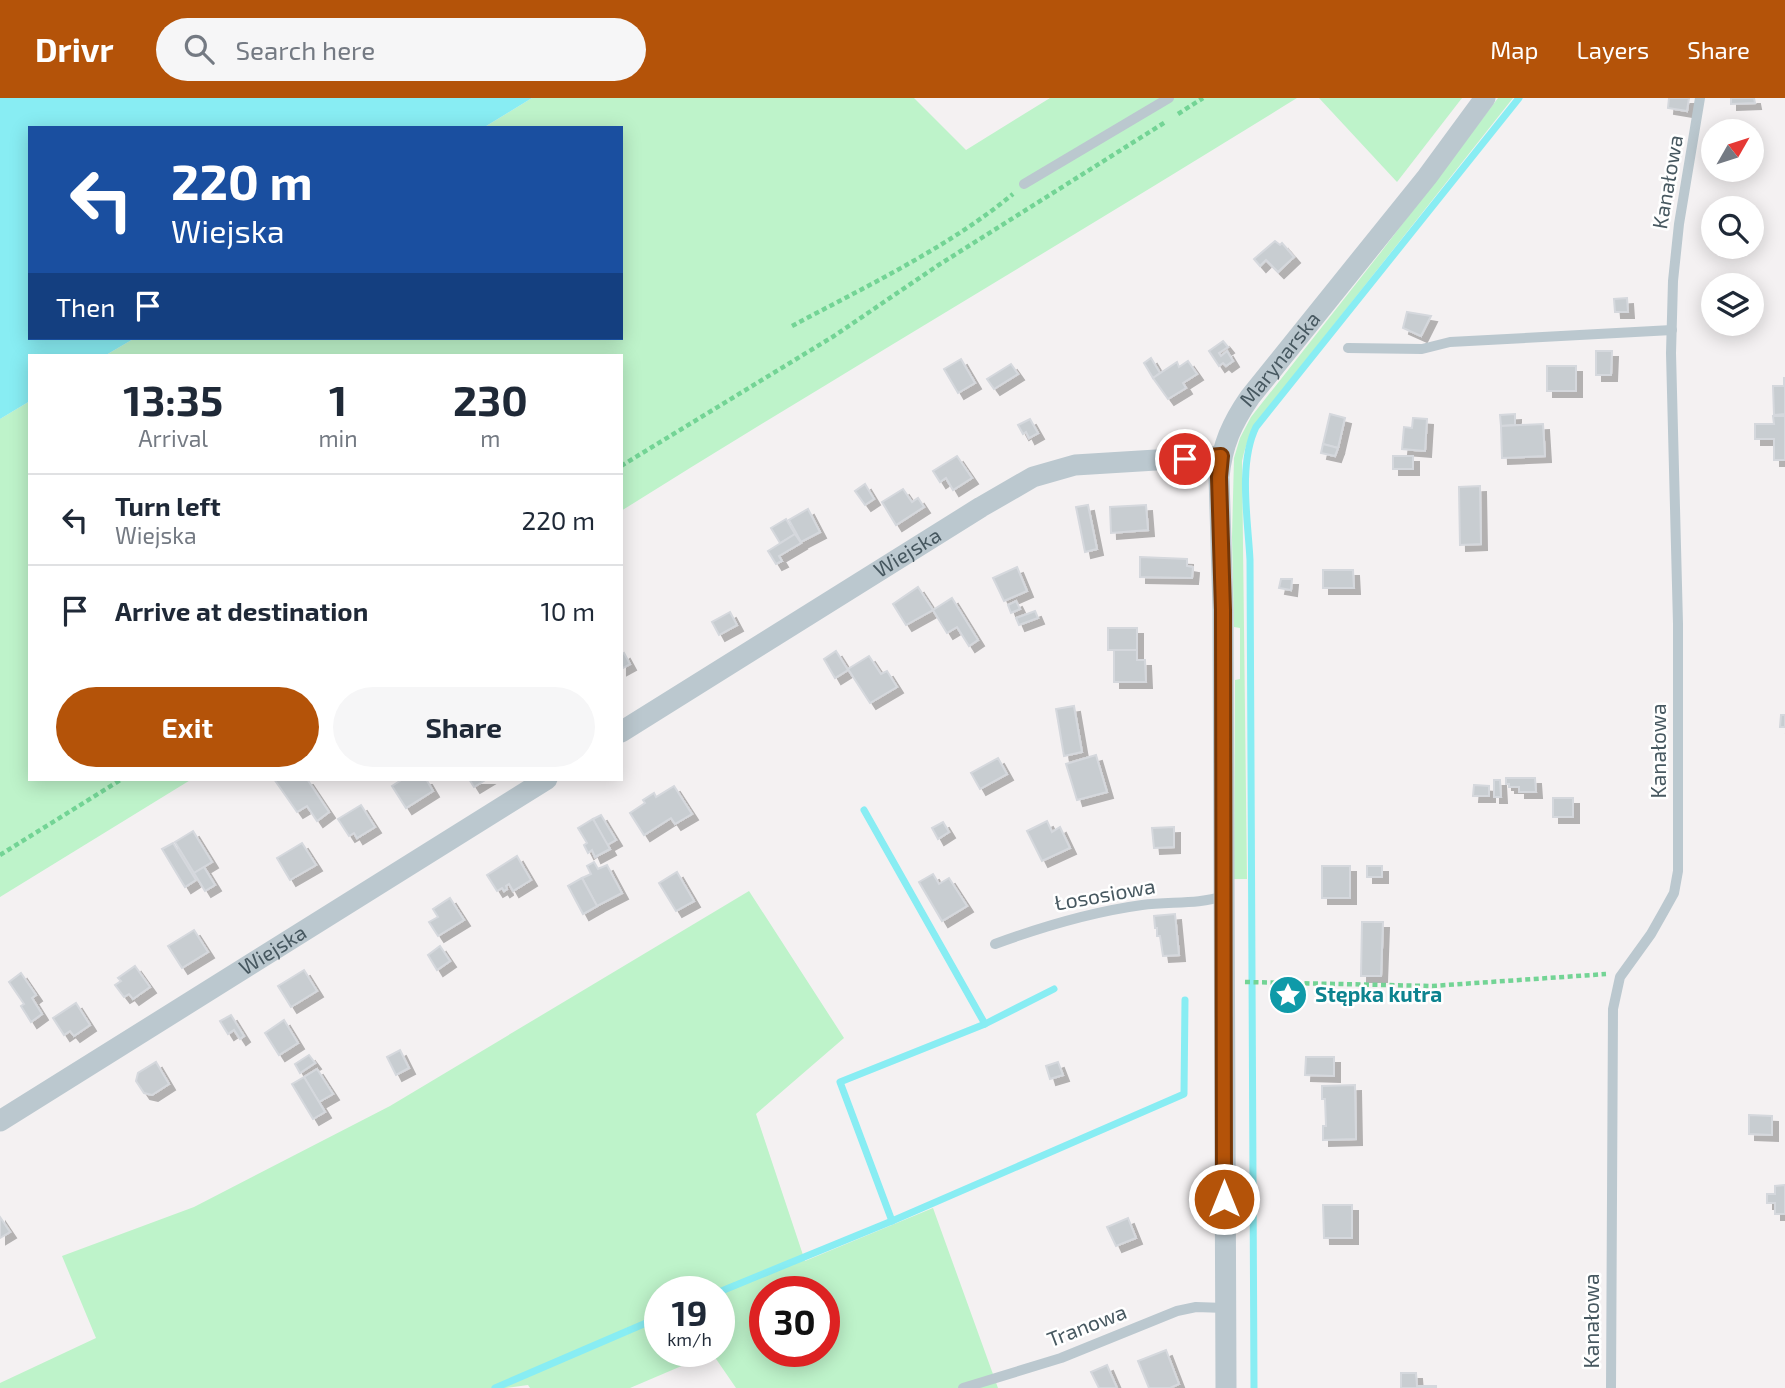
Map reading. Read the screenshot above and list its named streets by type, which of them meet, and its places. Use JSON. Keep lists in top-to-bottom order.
{
  "streets": {
    "street": ["Marynarska", "Wiejska"],
    "lane": ["Kanałowa", "Łososiowa", "Tranowa"]
  },
  "crossings": [
    ["Marynarska", "Wiejska"],
    ["Marynarska", "Łososiowa"],
    ["Marynarska", "Tranowa"]
  ],
  "places": {
    "place": ["Stępka kutra"]
  },
  "north": "top right",
  "page": {
    "header": "Drivr",
    "search": "Search here",
    "nav": ["Map", "Layers", "Share"],
    "turn": ["220 m", "Wiejska"],
    "then": "Then",
    "eta": [
      "13:35",
      "Arrival",
      "1",
      "min",
      "230",
      "m"
    ],
    "list": [
      {
        "name": "Turn left",
        "note": "Wiejska",
        "value": "220 m"
      },
      {
        "name": "Arrive at destination",
        "value": "10 m"
      }
    ],
    "buttons": ["Exit", "Share"],
    "speed": "19 km/h",
    "limit": "30"
  }
}
